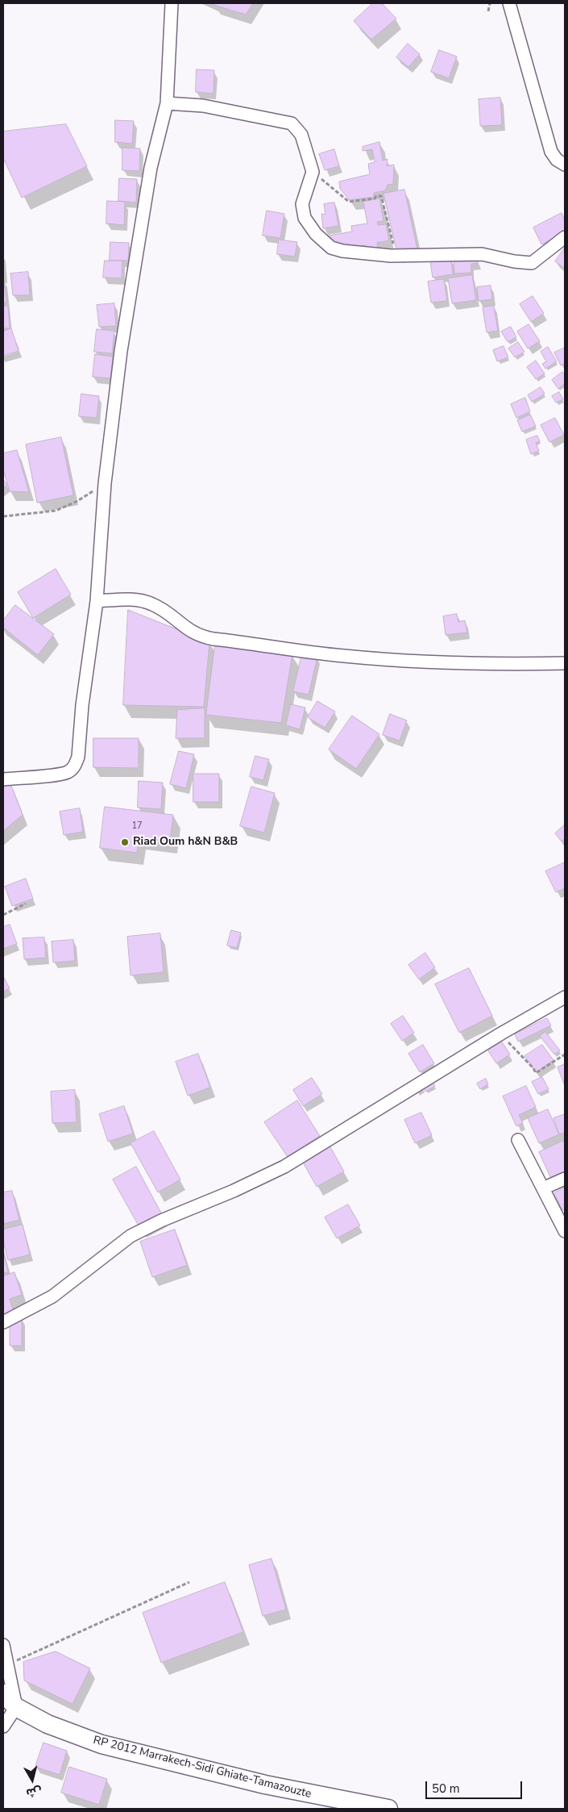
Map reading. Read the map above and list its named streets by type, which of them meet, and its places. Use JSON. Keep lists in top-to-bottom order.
{
  "streets": {
    "street": ["RP 2012 Marrakech-Sidi Ghiate-Tamazouzte"]
  },
  "places": ["Riad Oum h&N B&B"],
  "house_numbers": ["17"],
  "scale_bar": "50 m",
  "north": "bottom"
}
